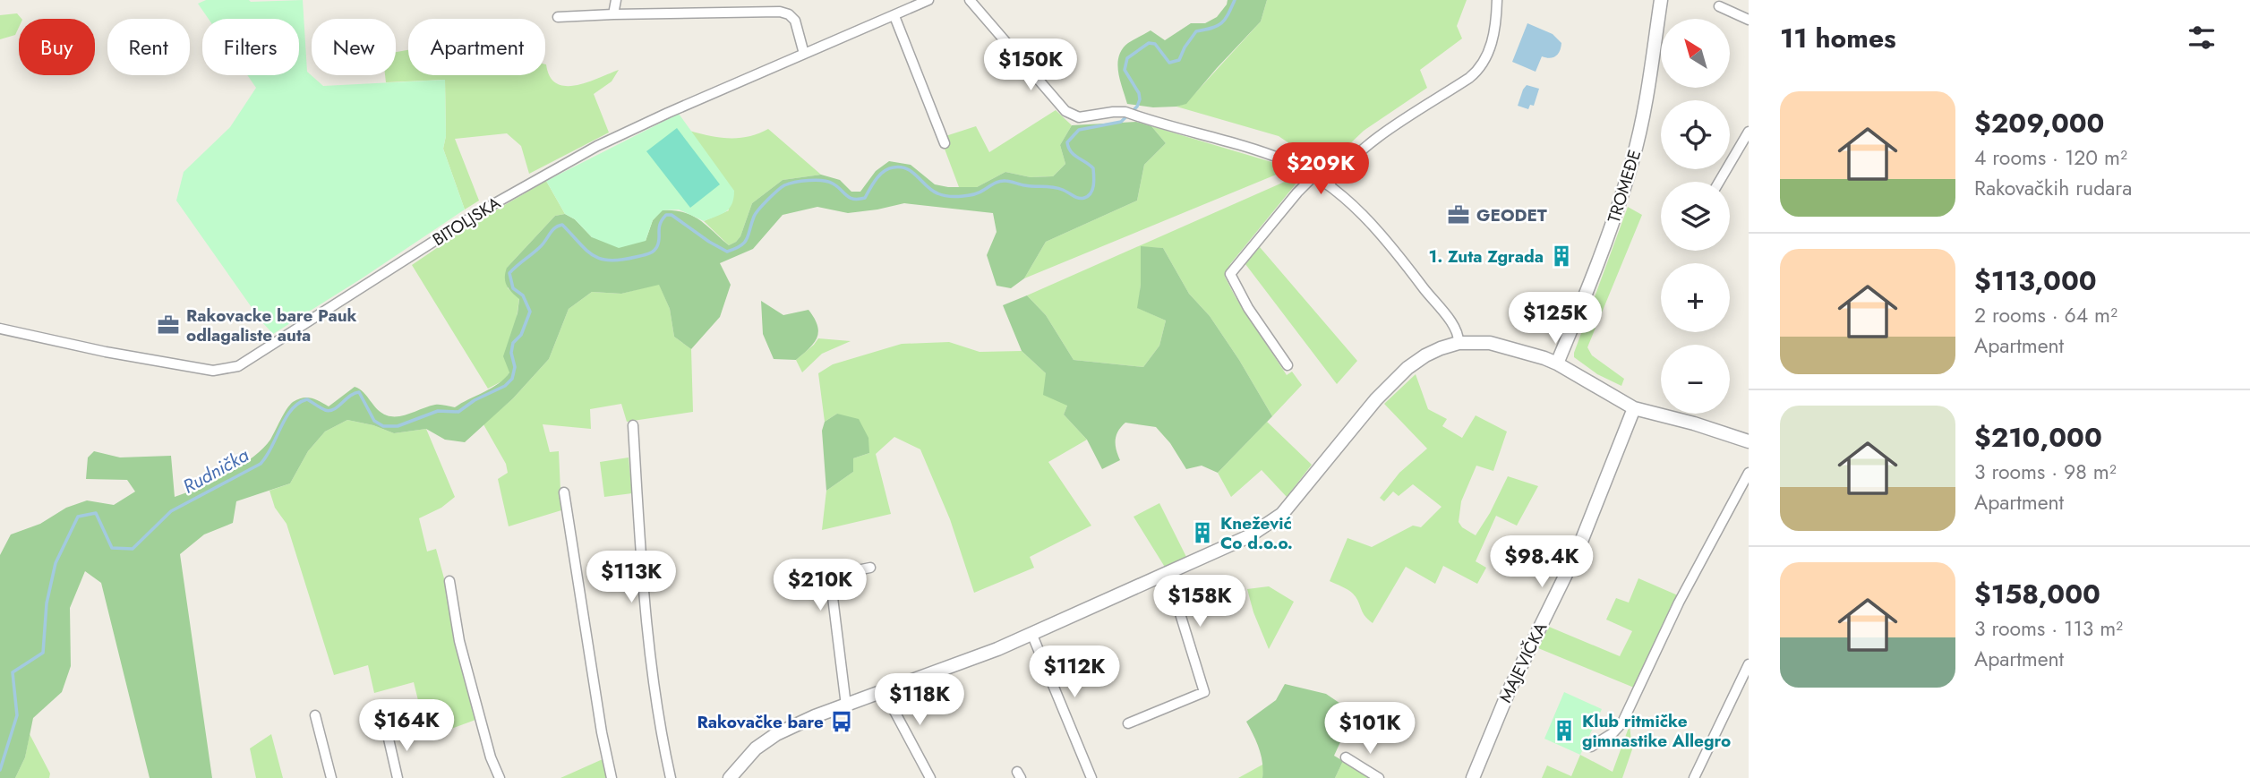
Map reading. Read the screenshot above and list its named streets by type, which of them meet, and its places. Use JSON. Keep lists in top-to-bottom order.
{
  "streets": {
    "street": ["TROMEĐE", "BITOLJSKA", "MAJEVIČKA"]
  },
  "water": ["Rudnička"],
  "places": {
    "office": ["GEODET", "Rakovacke bare Pauk odlagaliste auta"],
    "building": ["1. Zuta Zgrada", "Knežević Co d.o.o.", "Klub ritmičke gimnastike Allegro"],
    "bus stop": ["Rakovačke bare"]
  },
  "north": "top left",
  "page": {
    "heading": "11 homes",
    "map_buttons": ["+", "−"],
    "chip": [
      "Buy",
      "Rent",
      "Filters",
      "New",
      "Apartment"
    ],
    "price": [
      "$150K",
      "$209K",
      "$125K",
      "$98.4K",
      "$113K",
      "$210K",
      "$158K",
      "$112K",
      "$118K",
      "$164K",
      "$101K"
    ],
    "list": [
      {
        "name": "$209,000",
        "note": "4 rooms · 120 m² · Rakovačkih rudara"
      },
      {
        "name": "$113,000",
        "note": "2 rooms · 64 m² · Apartment"
      },
      {
        "name": "$210,000",
        "note": "3 rooms · 98 m² · Apartment"
      },
      {
        "name": "$158,000",
        "note": "3 rooms · 113 m² · Apartment"
      }
    ]
  }
}
